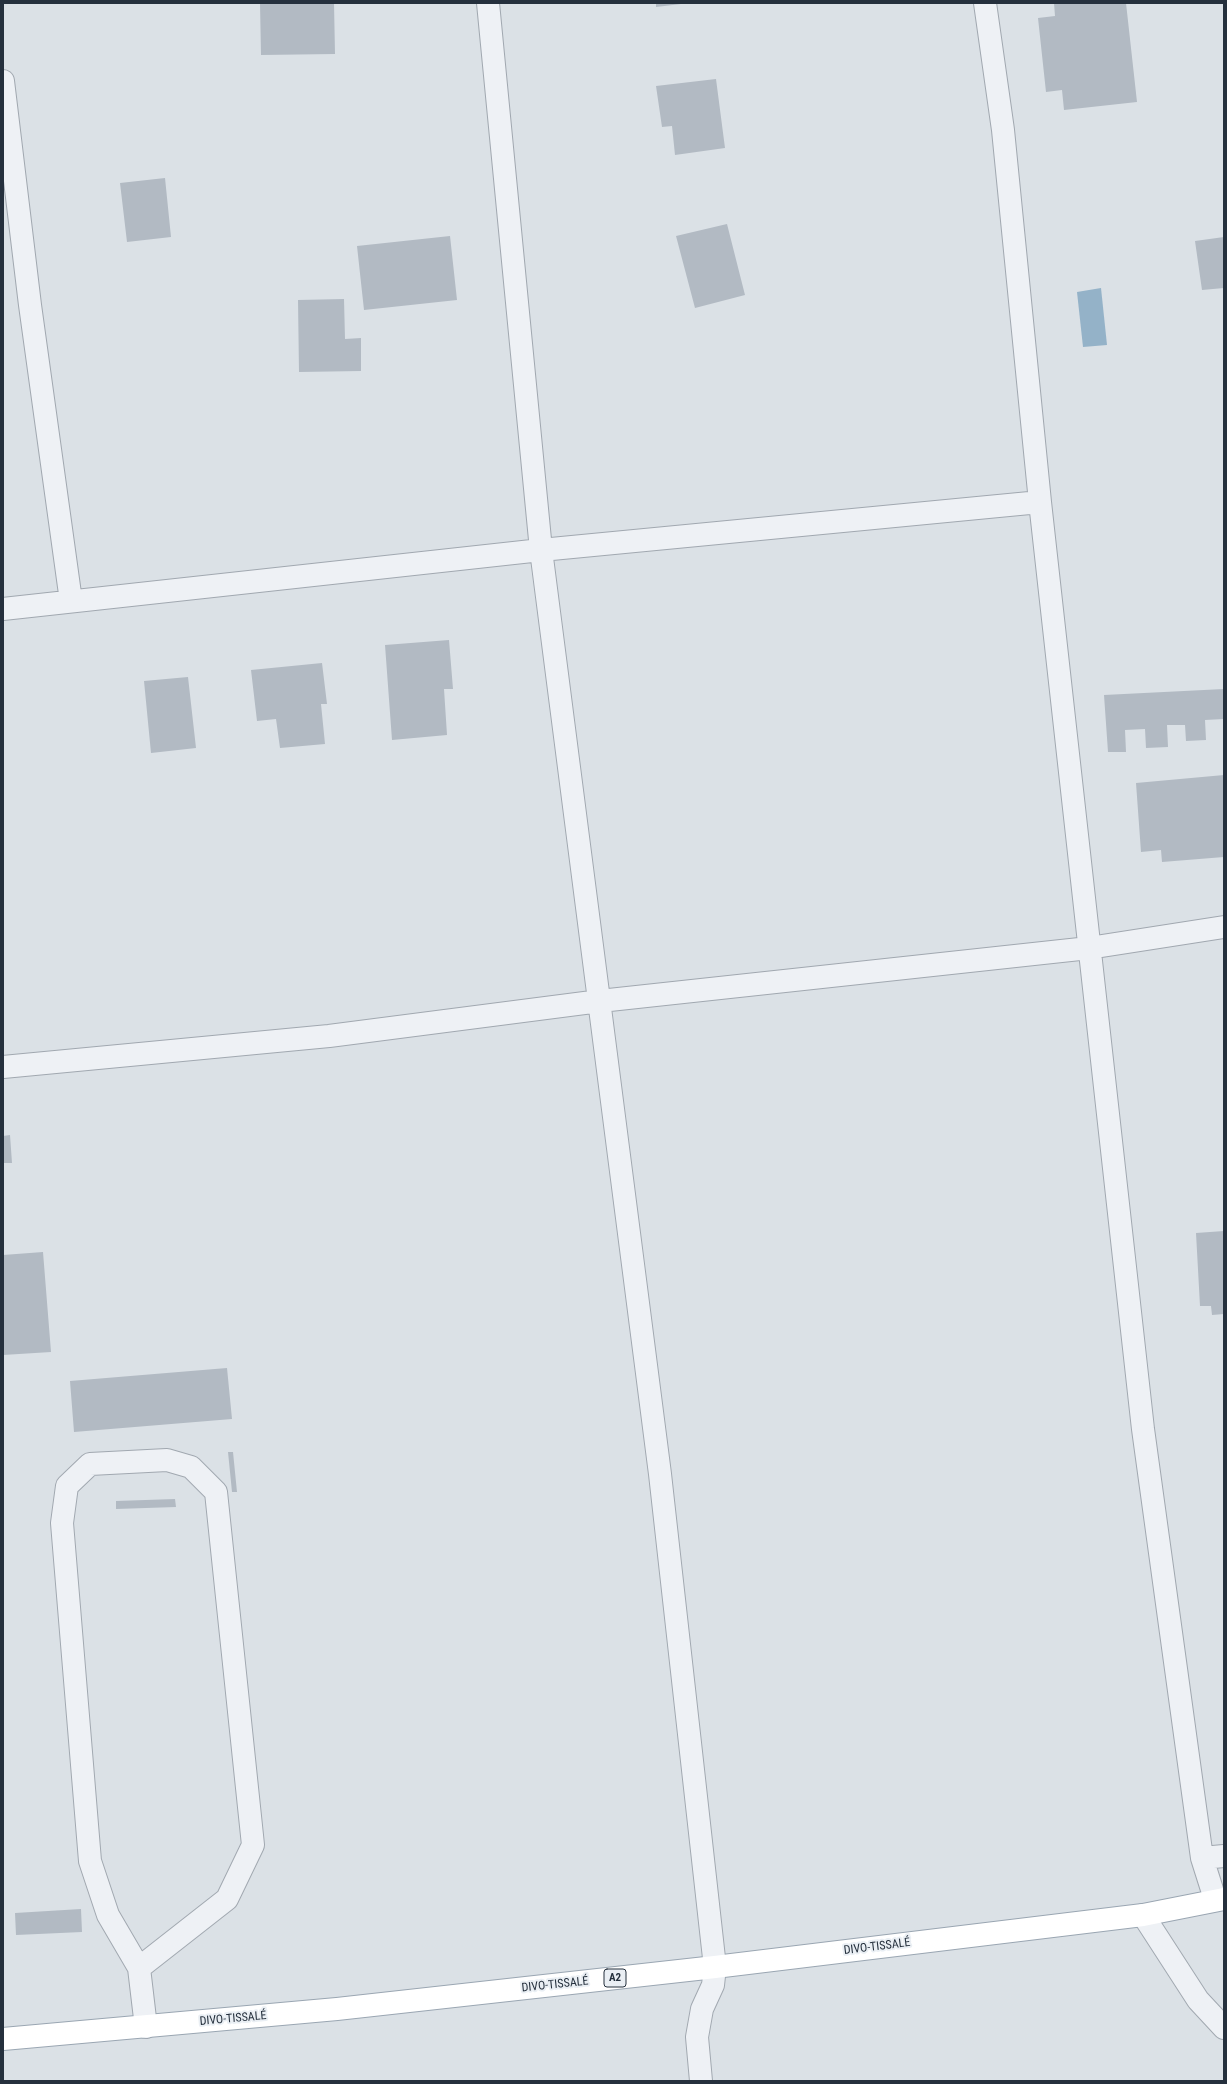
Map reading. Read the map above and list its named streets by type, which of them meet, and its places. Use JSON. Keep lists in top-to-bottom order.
{
  "streets": {
    "main road": ["DIVO-TISSALÉ", "A2"]
  }
}
